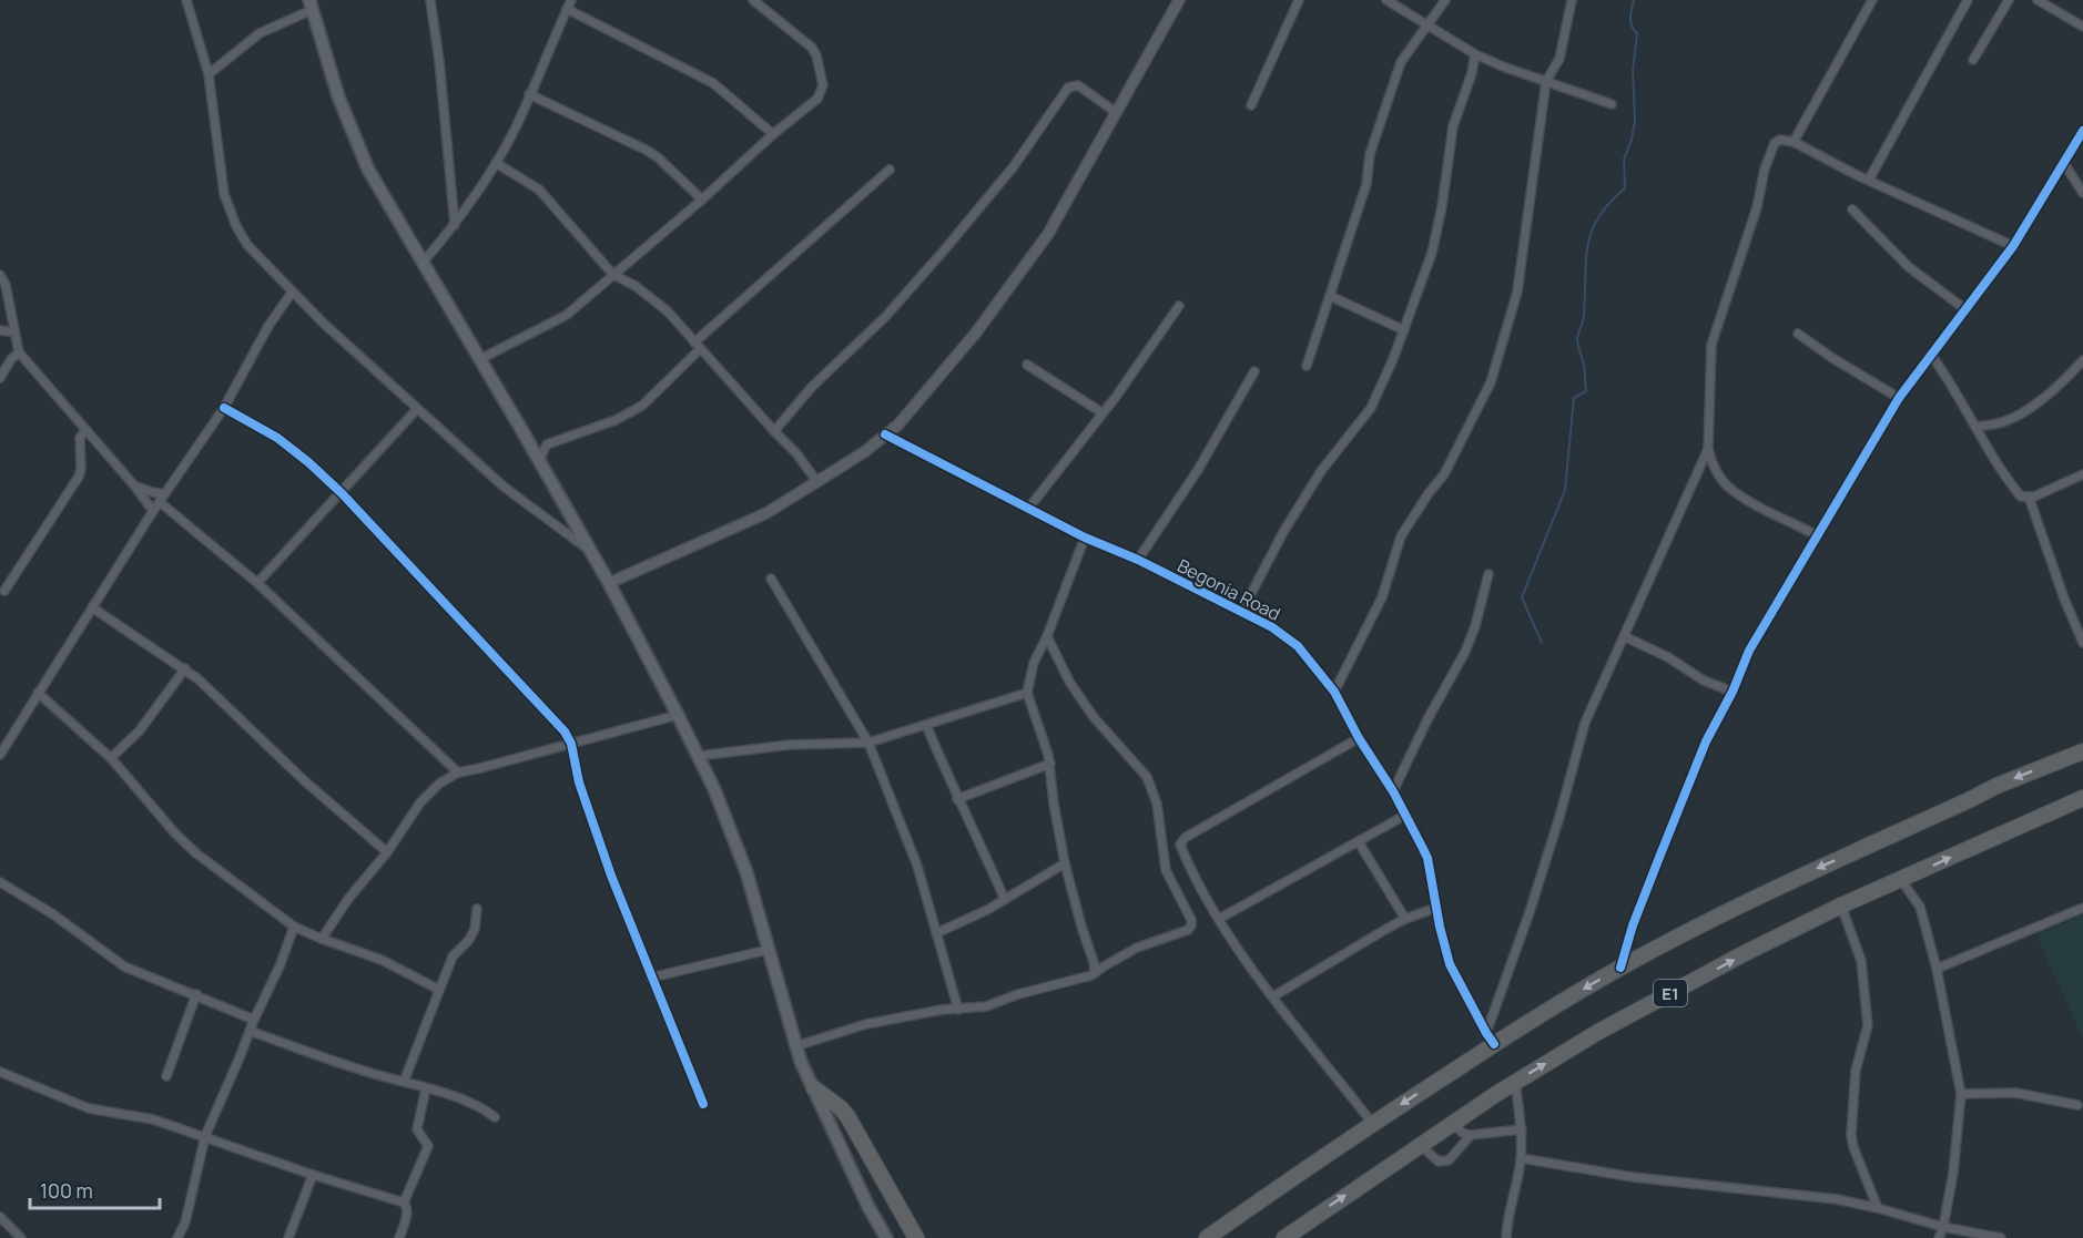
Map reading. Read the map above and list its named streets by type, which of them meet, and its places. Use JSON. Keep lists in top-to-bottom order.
{
  "streets": {
    "highway": ["E1"],
    "street": ["Begonia Road"]
  },
  "crossings": [
    ["Begonia Road", "E1"]
  ],
  "scale_bar": "100 m"
}
